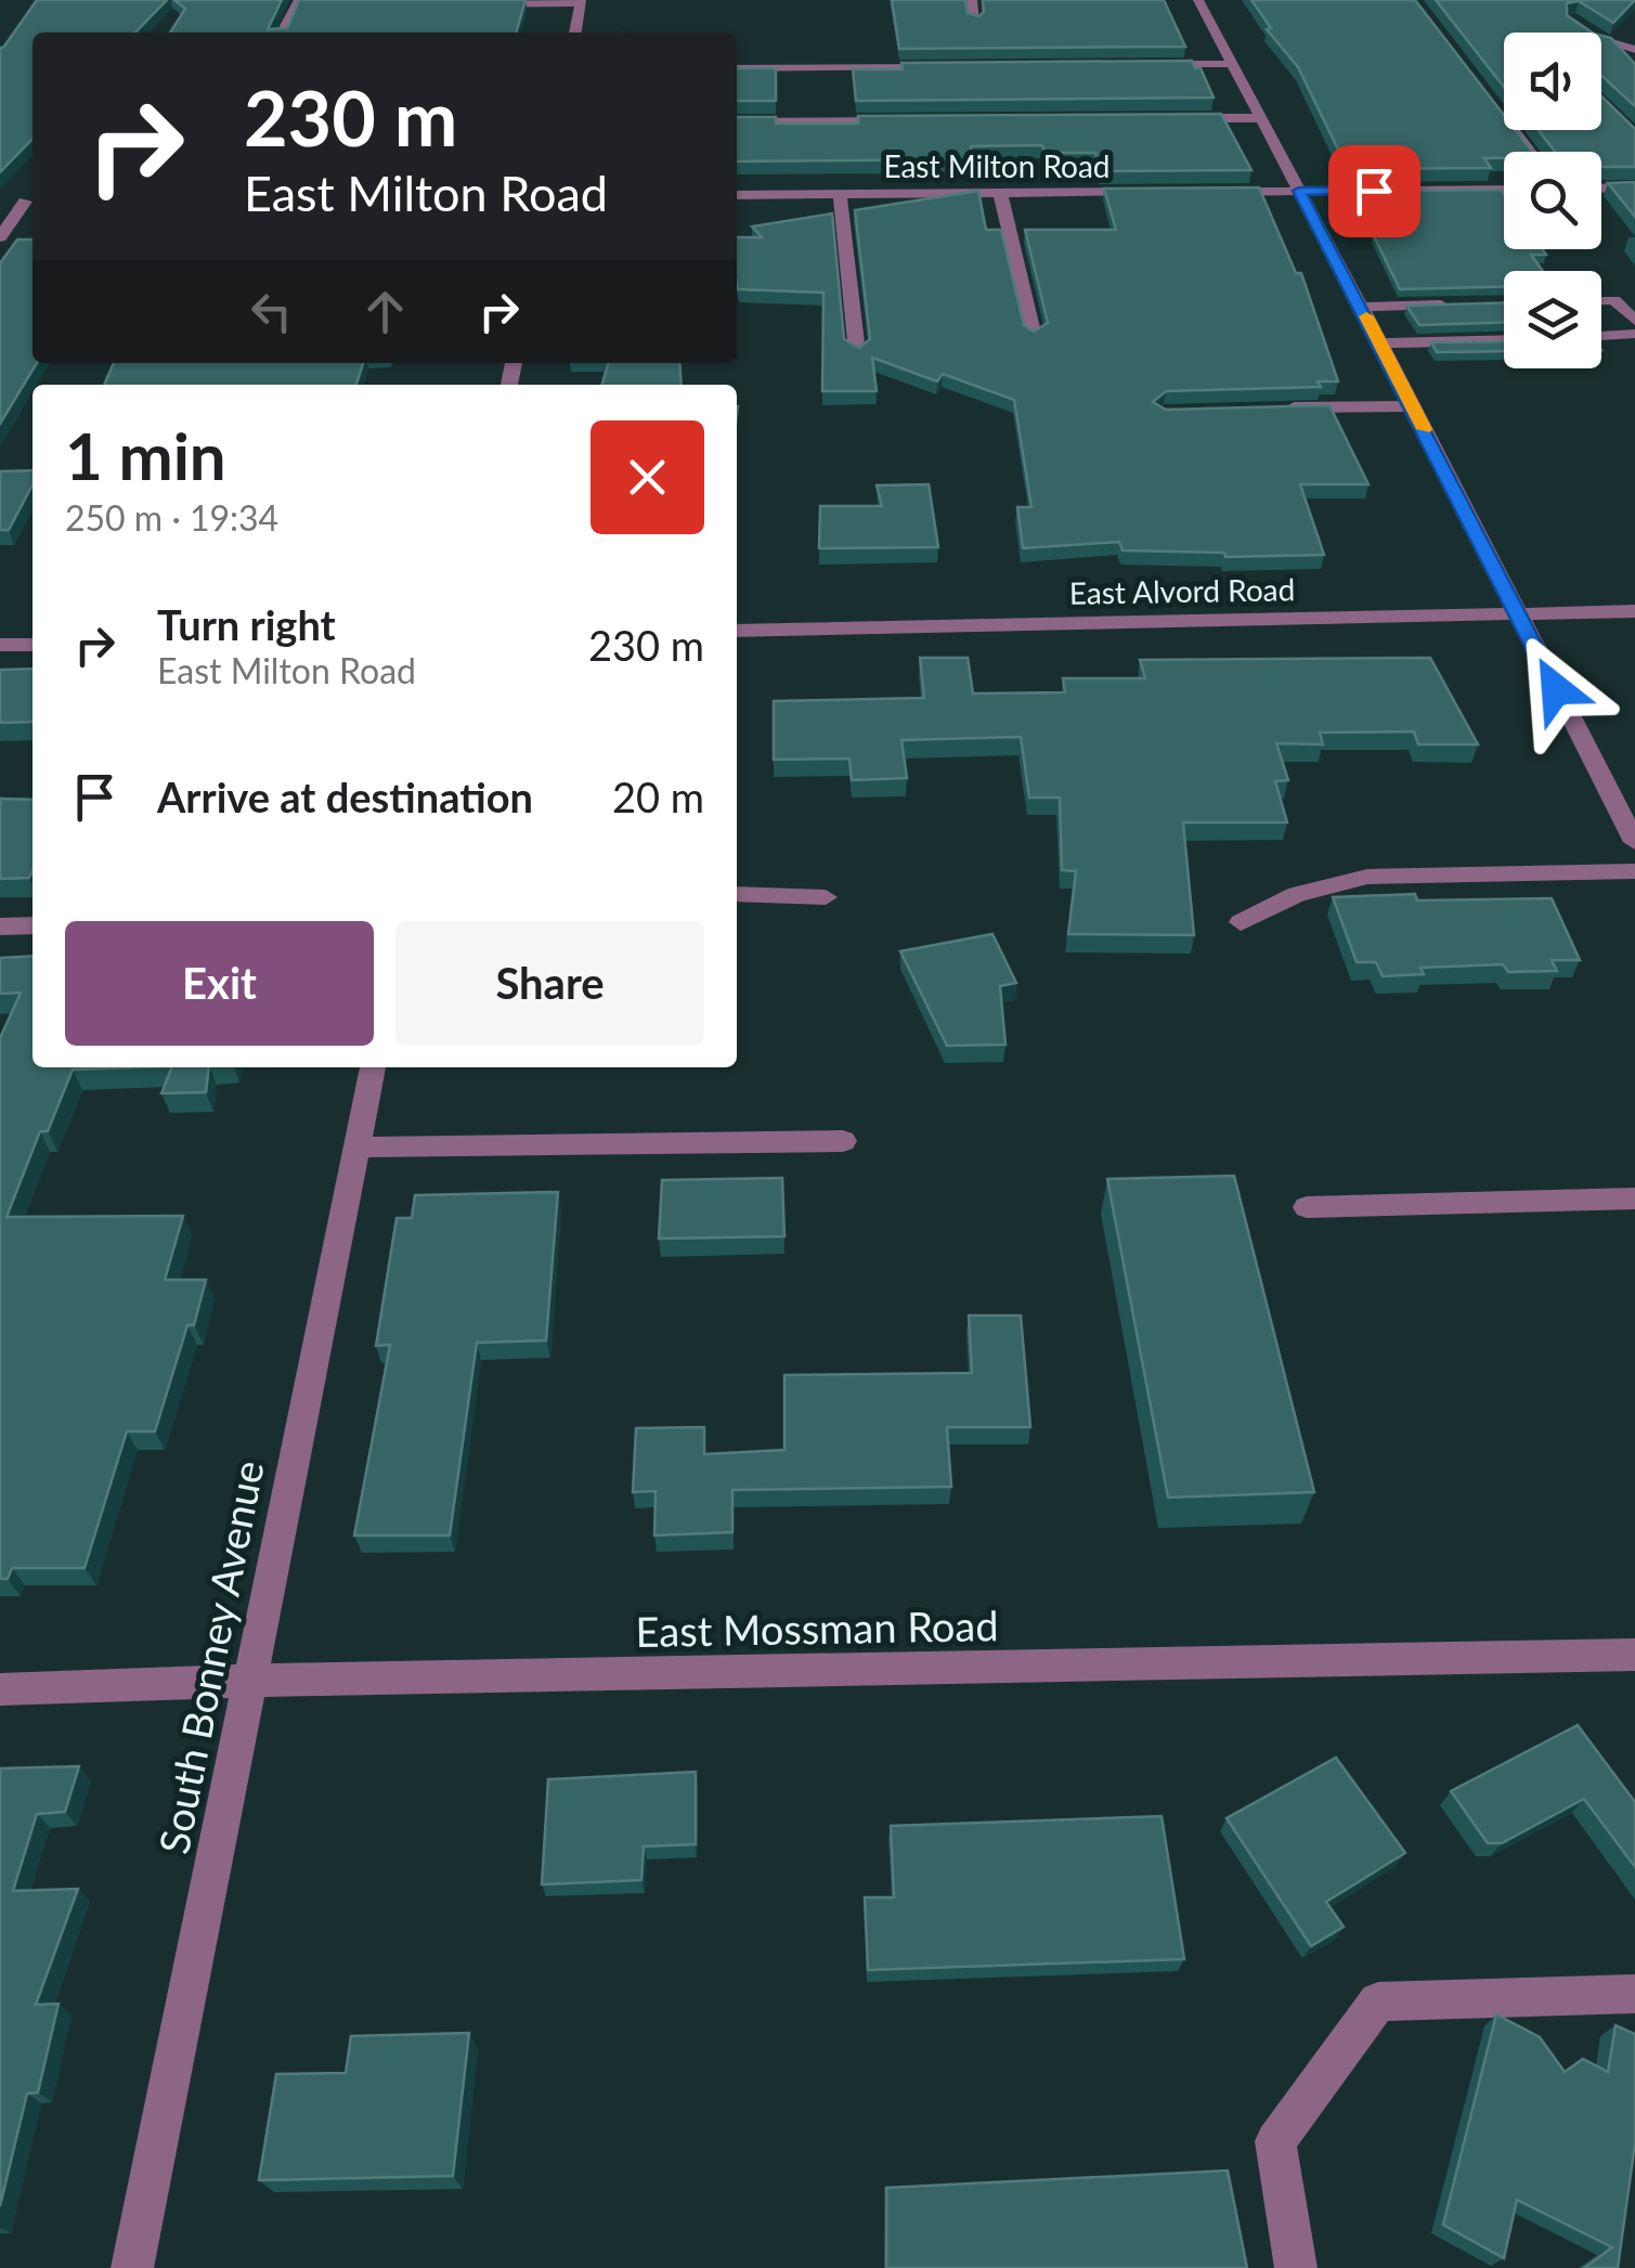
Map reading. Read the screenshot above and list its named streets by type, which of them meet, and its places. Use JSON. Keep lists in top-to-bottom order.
{
  "streets": {
    "street": [
      "East Milton Road",
      "East Alvord Road",
      "East Mossman Road",
      "South Bonney Avenue"
    ]
  },
  "crossings": [
    ["East Mossman Road", "South Bonney Avenue"]
  ],
  "page": {
    "turn": ["230 m", "East Milton Road"],
    "heading": ["1 min", "250 m · 19:34"],
    "list": [
      {
        "name": "Turn right",
        "note": "East Milton Road",
        "value": "230 m"
      },
      {
        "name": "Arrive at destination",
        "value": "20 m"
      }
    ],
    "buttons": ["Exit", "Share"]
  }
}
